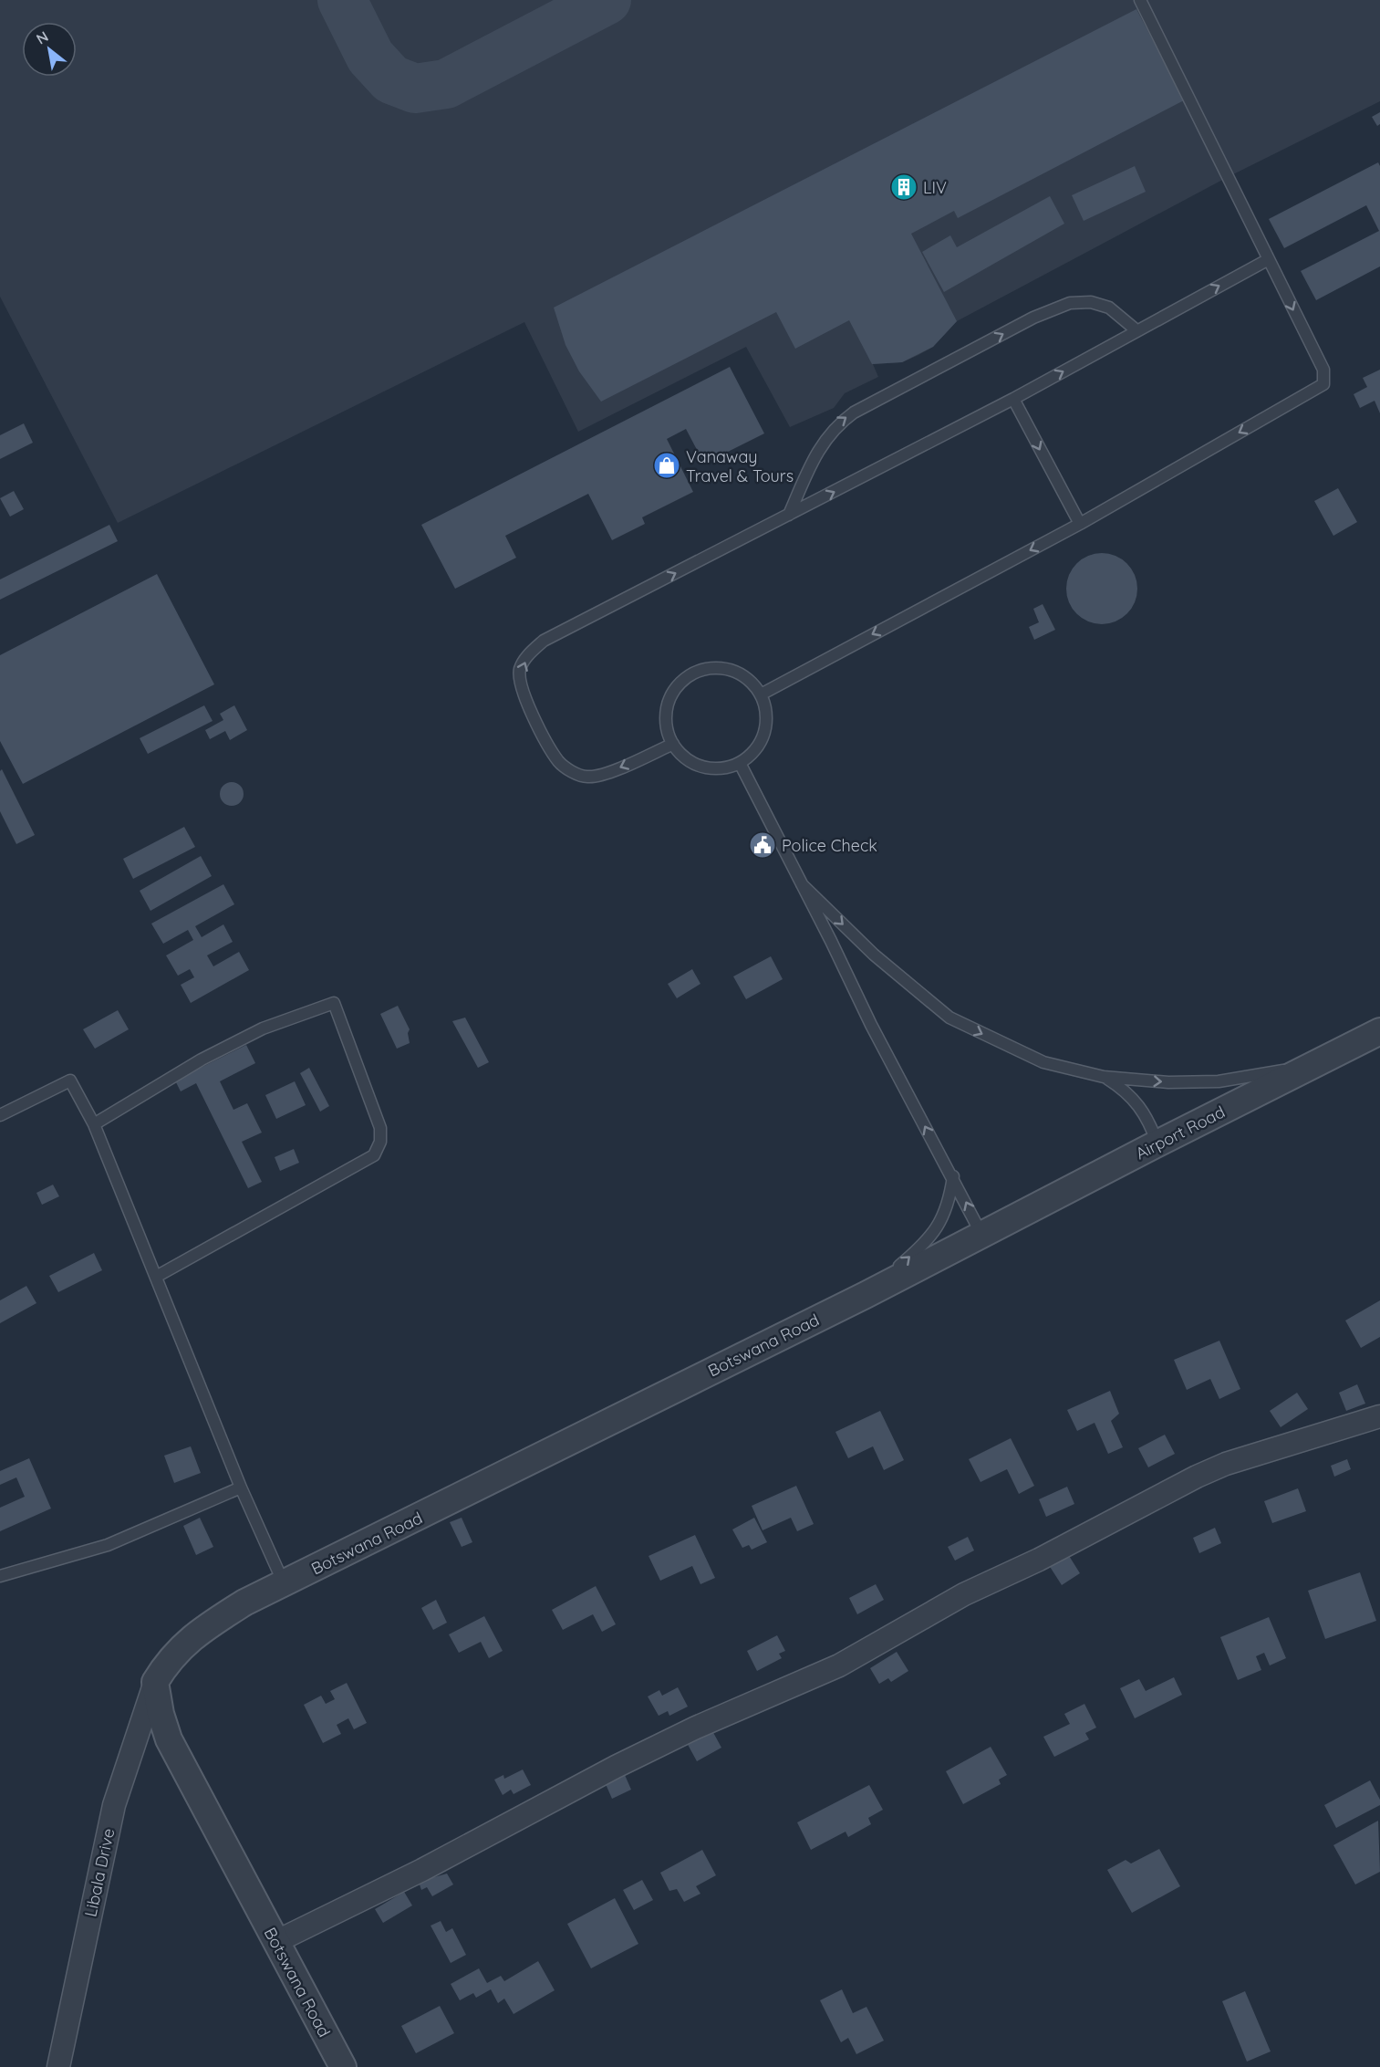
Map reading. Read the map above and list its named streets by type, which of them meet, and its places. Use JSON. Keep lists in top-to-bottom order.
{
  "streets": {
    "street": ["Airport Road", "Botswana Road", "Libala Drive"]
  },
  "crossings": [
    ["Airport Road", "Botswana Road"],
    ["Botswana Road", "Libala Drive"]
  ],
  "places": {
    "building": ["LIV"],
    "shop": ["Vanaway Travel & Tours"],
    "public building": ["Police Check"]
  },
  "north": "top left"
}
